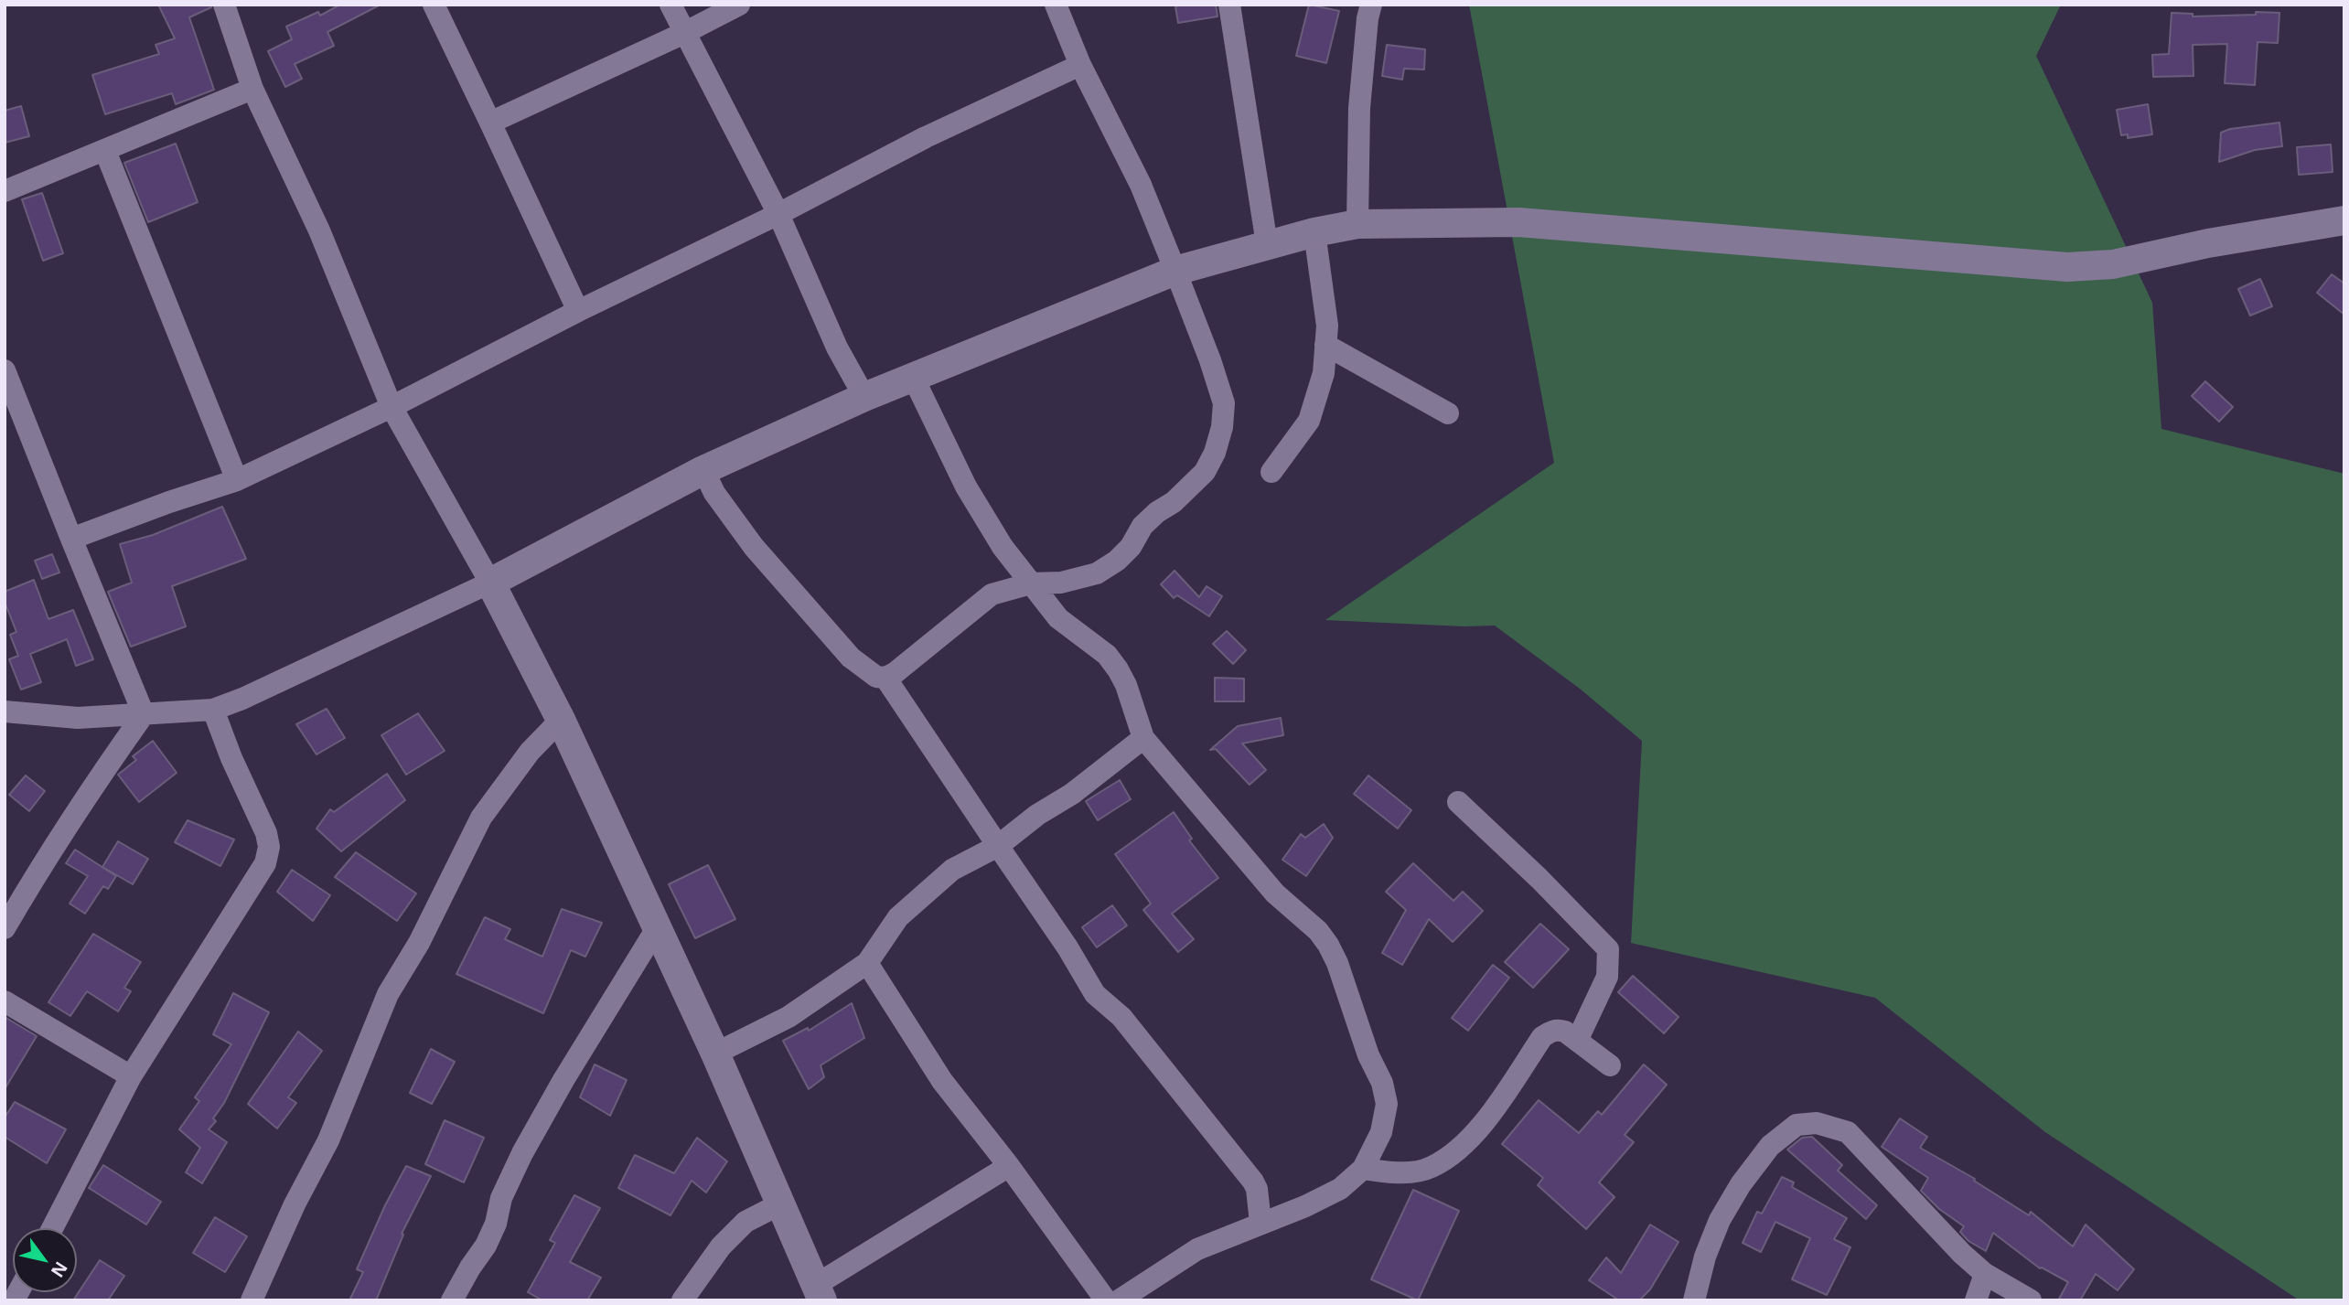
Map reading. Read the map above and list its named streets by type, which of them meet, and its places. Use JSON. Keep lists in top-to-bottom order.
{
  "north": "bottom right"
}
